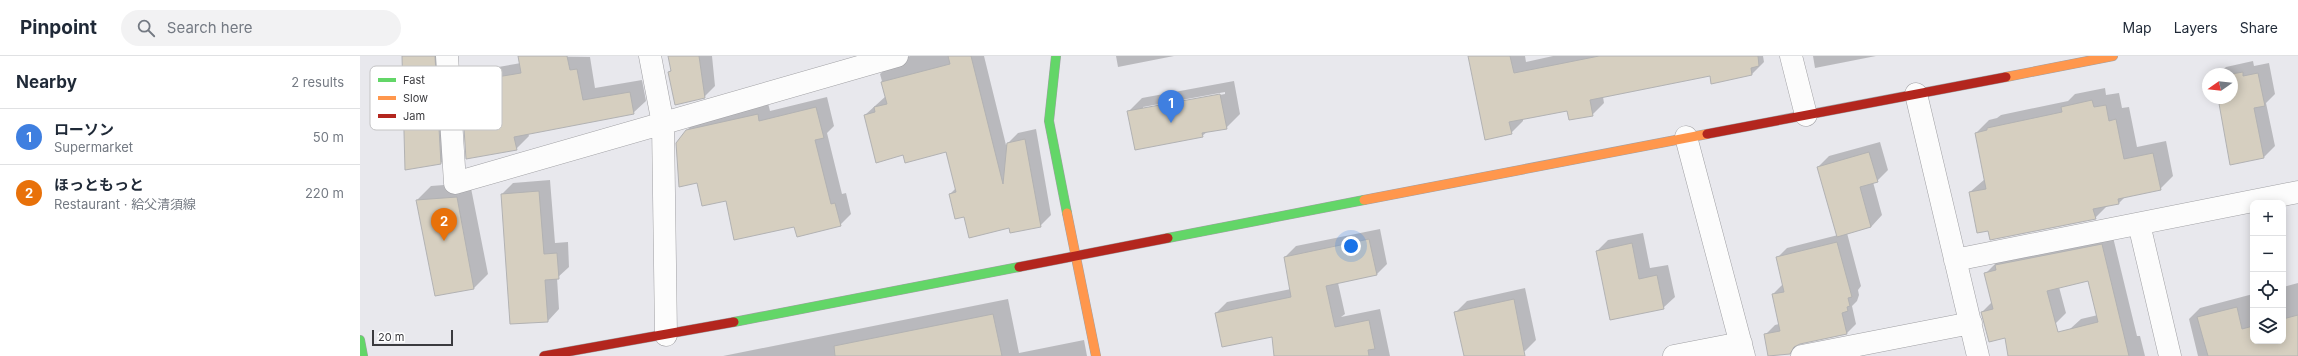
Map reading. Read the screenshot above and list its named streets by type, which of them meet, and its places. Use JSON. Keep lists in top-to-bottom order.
{
  "legend": ["Fast", "Slow", "Jam"],
  "scale_bar": "20 m",
  "north": "left",
  "page": {
    "header": "Pinpoint",
    "search": "Search here",
    "nav": ["Map", "Layers", "Share"],
    "heading": ["Nearby", "2 results"],
    "pins": ["1", "2"],
    "list": [
      {
        "mark": "1",
        "name": "ローソン",
        "note": "Supermarket",
        "value": "50 m"
      },
      {
        "mark": "2",
        "name": "ほっともっと",
        "note": "Restaurant · 給父清須線",
        "value": "220 m"
      }
    ],
    "map_buttons": ["+", "−"],
    "scale": "20 m"
  }
}
